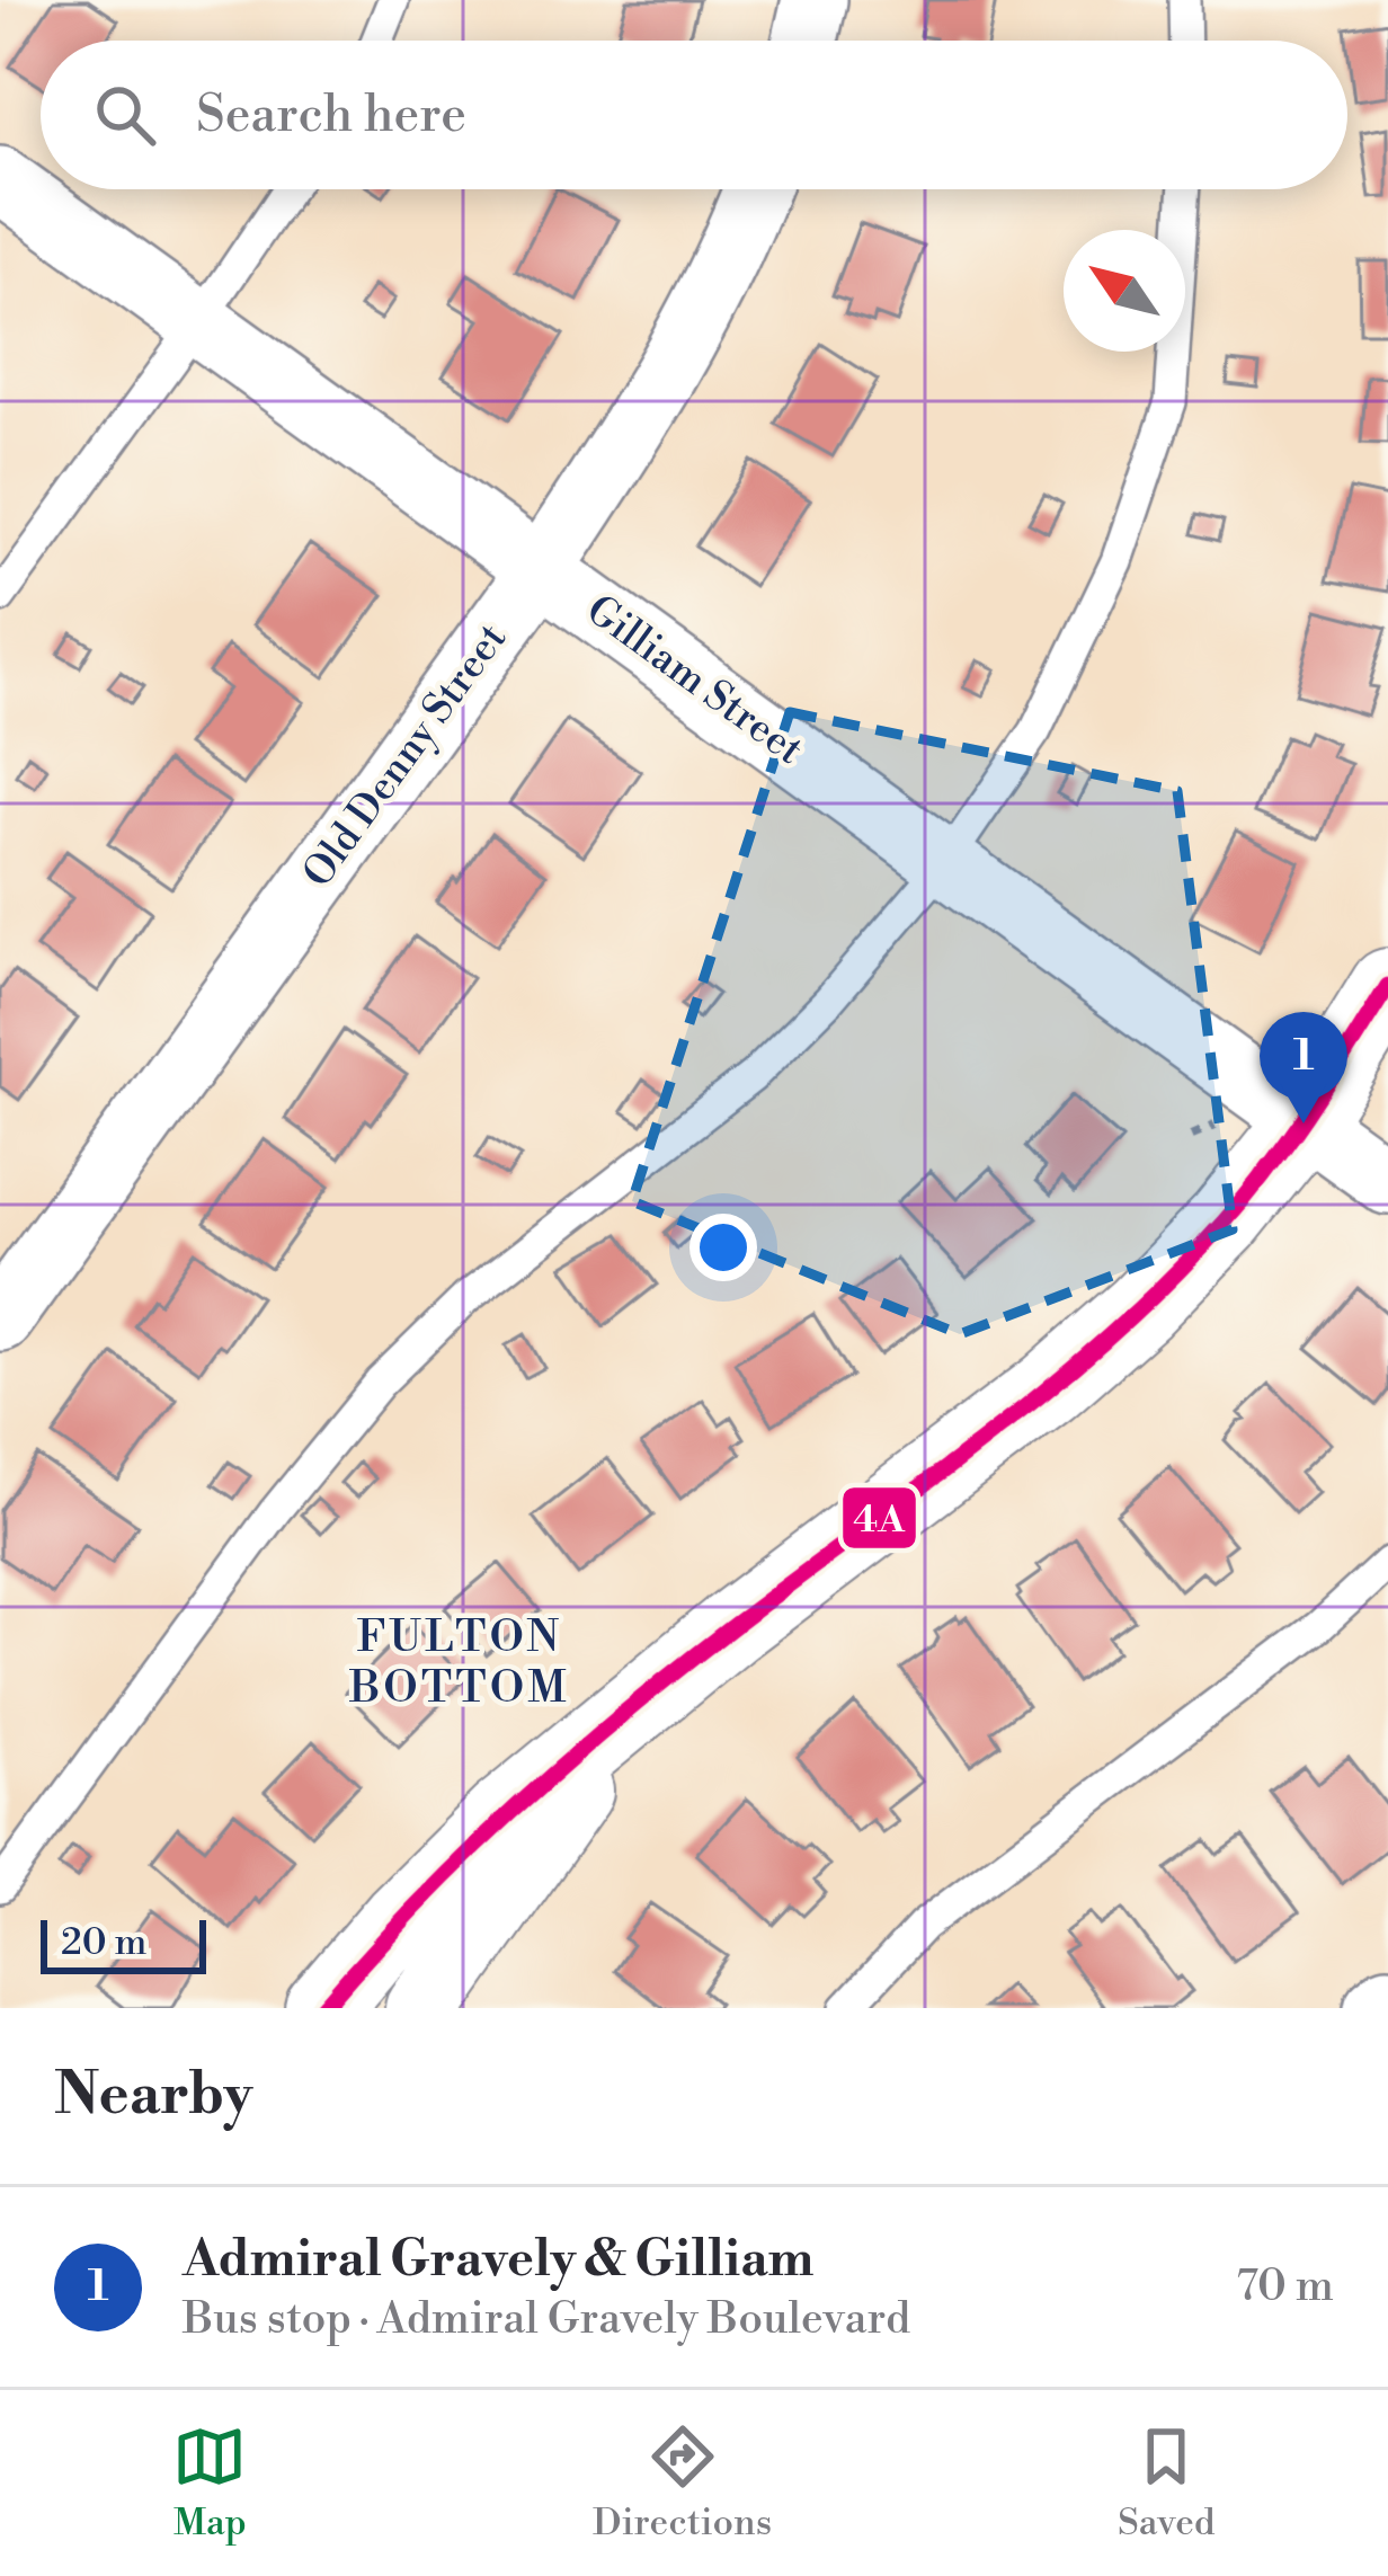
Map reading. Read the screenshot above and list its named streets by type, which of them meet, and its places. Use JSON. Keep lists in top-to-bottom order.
{
  "streets": {
    "street": ["Gilliam Street", "Old Denny Street"]
  },
  "crossings": [
    ["Gilliam Street", "Old Denny Street"]
  ],
  "districts": ["FULTON BOTTOM"],
  "lines": ["transit line 4A"],
  "scale_bar": "20 m",
  "north": "top left",
  "page": {
    "search": "Search here",
    "pins": "1",
    "scale": "20 m",
    "heading": "Nearby",
    "list": [
      {
        "mark": "1",
        "name": "Admiral Gravely & Gilliam",
        "note": "Bus stop · Admiral Gravely Boulevard",
        "value": "70 m"
      }
    ],
    "nav": ["Map", "Directions", "Saved"]
  }
}
